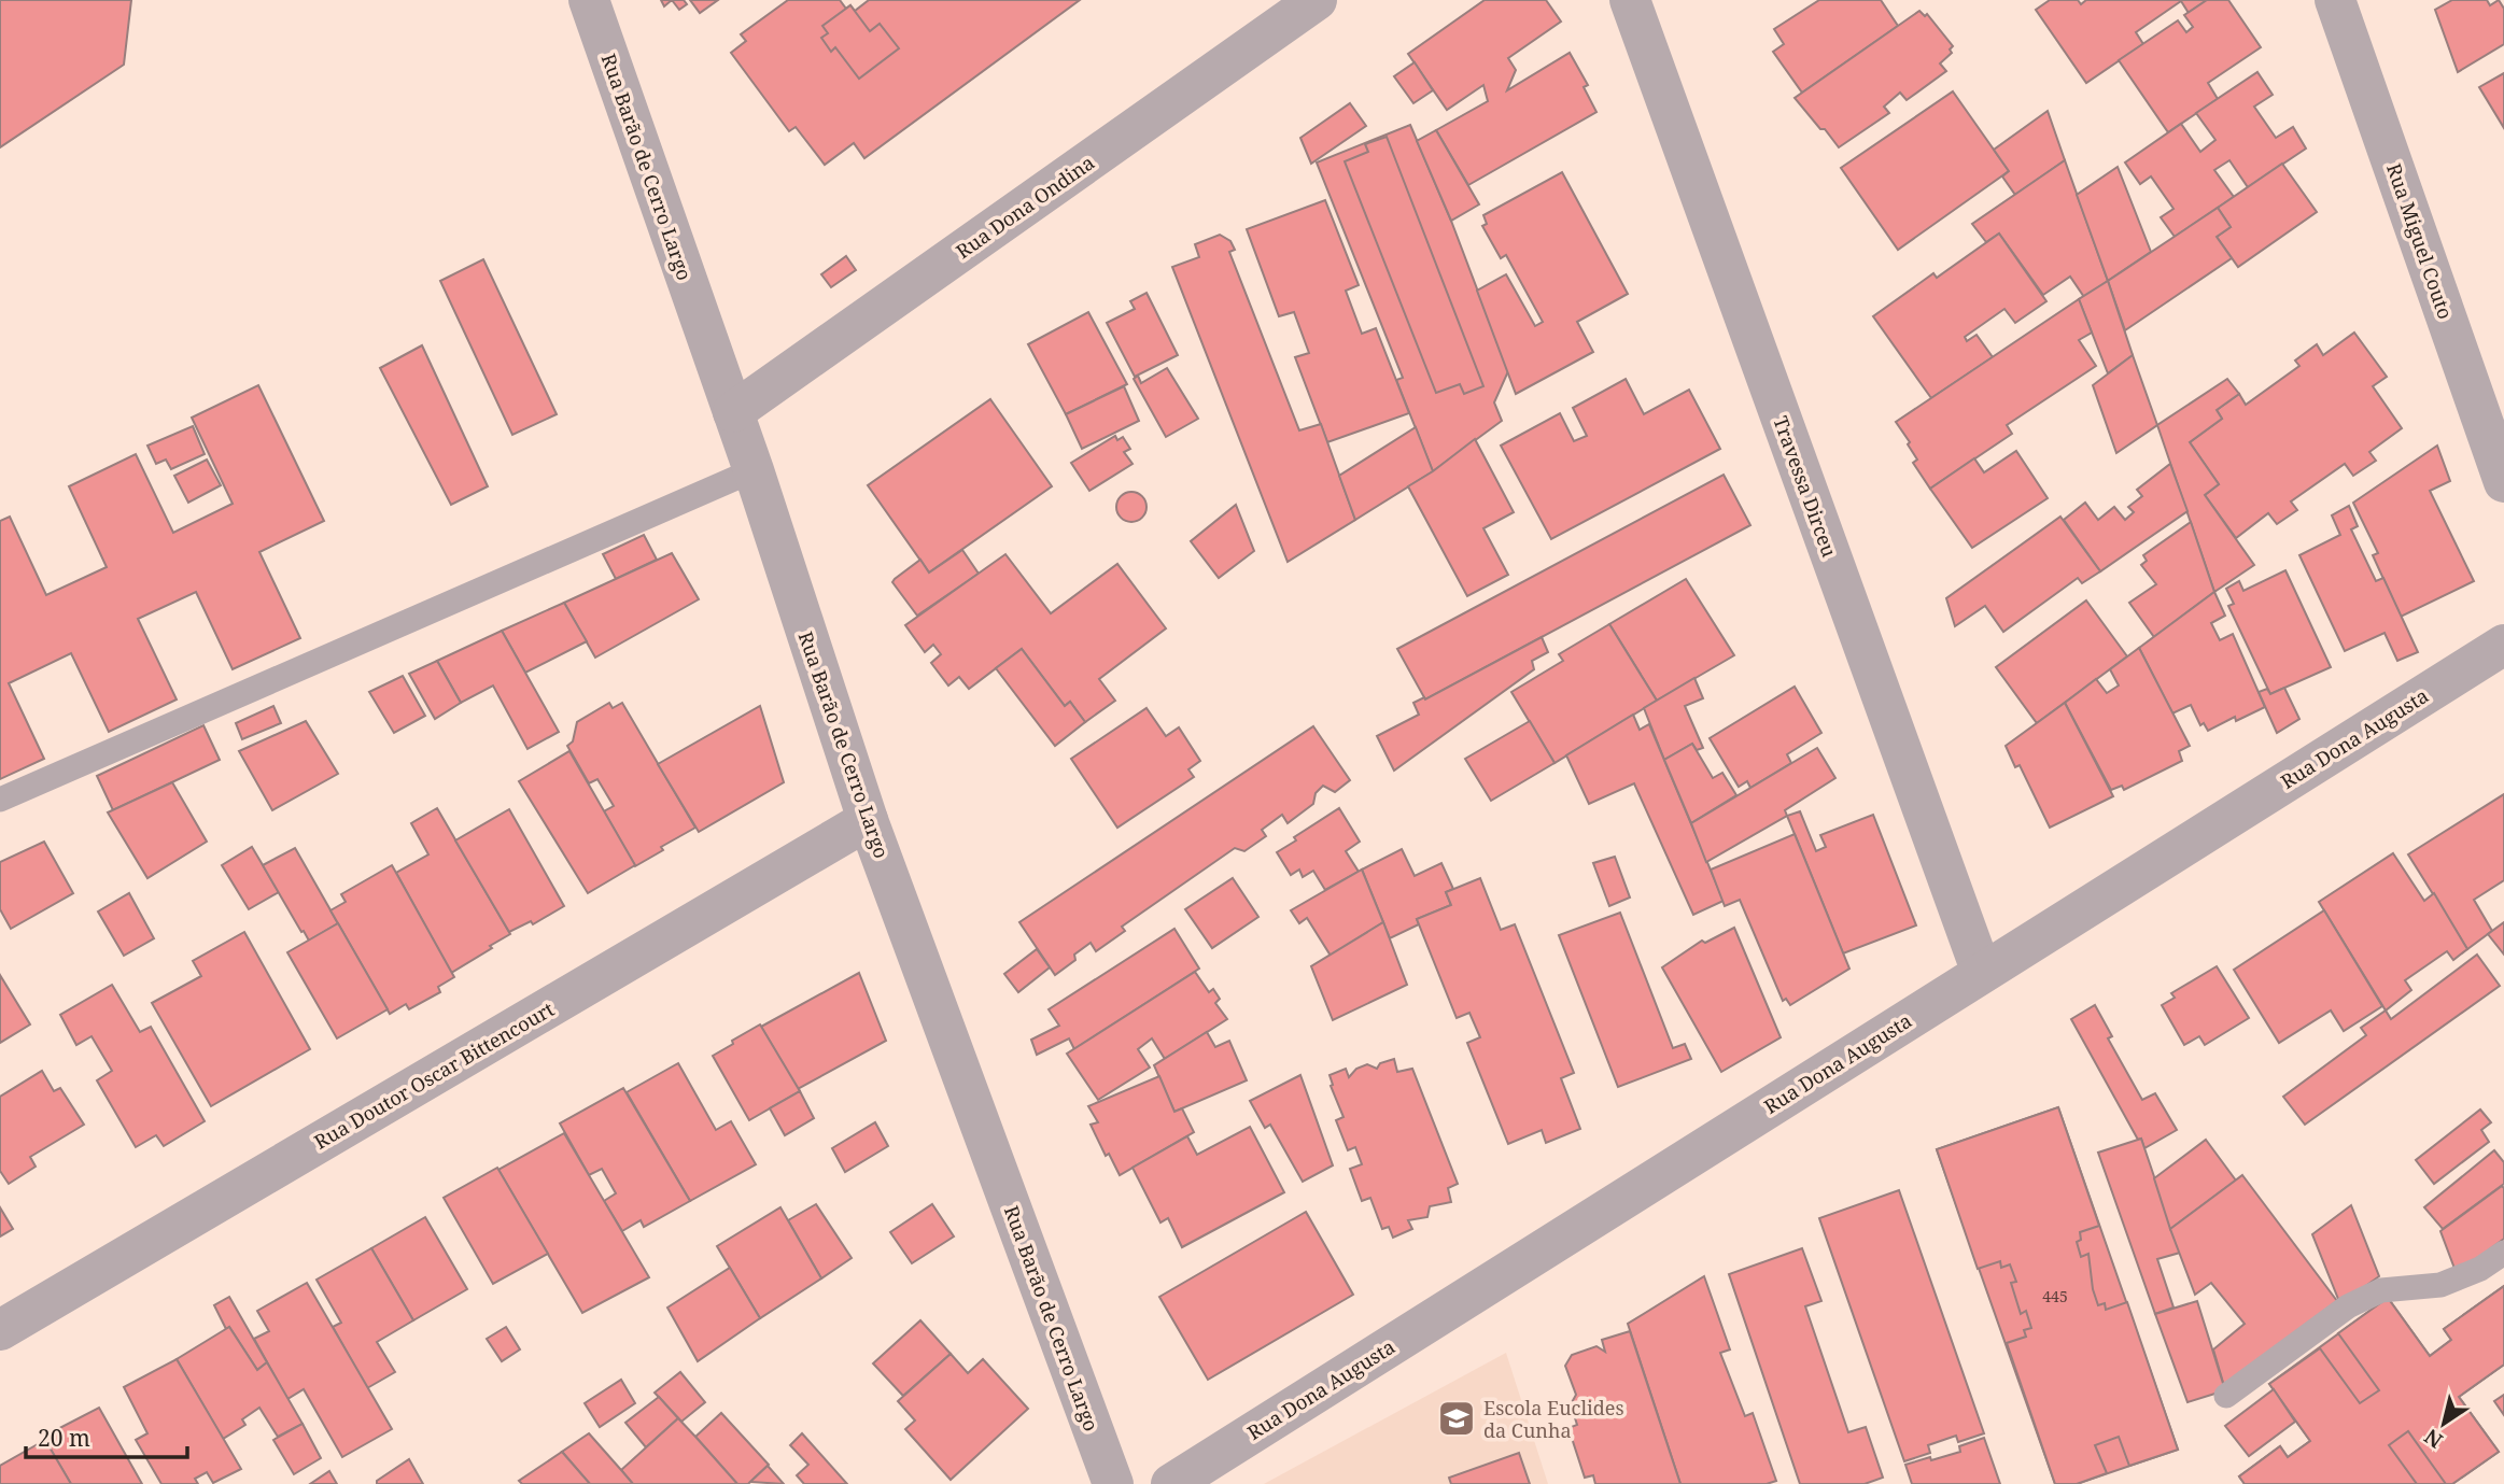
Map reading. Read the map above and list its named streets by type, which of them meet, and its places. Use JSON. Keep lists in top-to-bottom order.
{
  "streets": {
    "street": [
      "Rua Barão de Cerro Largo",
      "Rua Dona Ondina",
      "Rua Miguel Couto",
      "Travessa Dirceu",
      "Rua Dona Augusta",
      "Rua Doutor Oscar Bittencourt"
    ]
  },
  "crossings": [
    ["Rua Barão de Cerro Largo", "Rua Dona Ondina"],
    ["Rua Barão de Cerro Largo", "Rua Doutor Oscar Bittencourt"],
    ["Travessa Dirceu", "Rua Dona Augusta"]
  ],
  "places": {
    "school or university": ["Escola Euclides da Cunha"]
  },
  "house_numbers": ["445"],
  "scale_bar": "20 m",
  "north": "bottom left"
}
